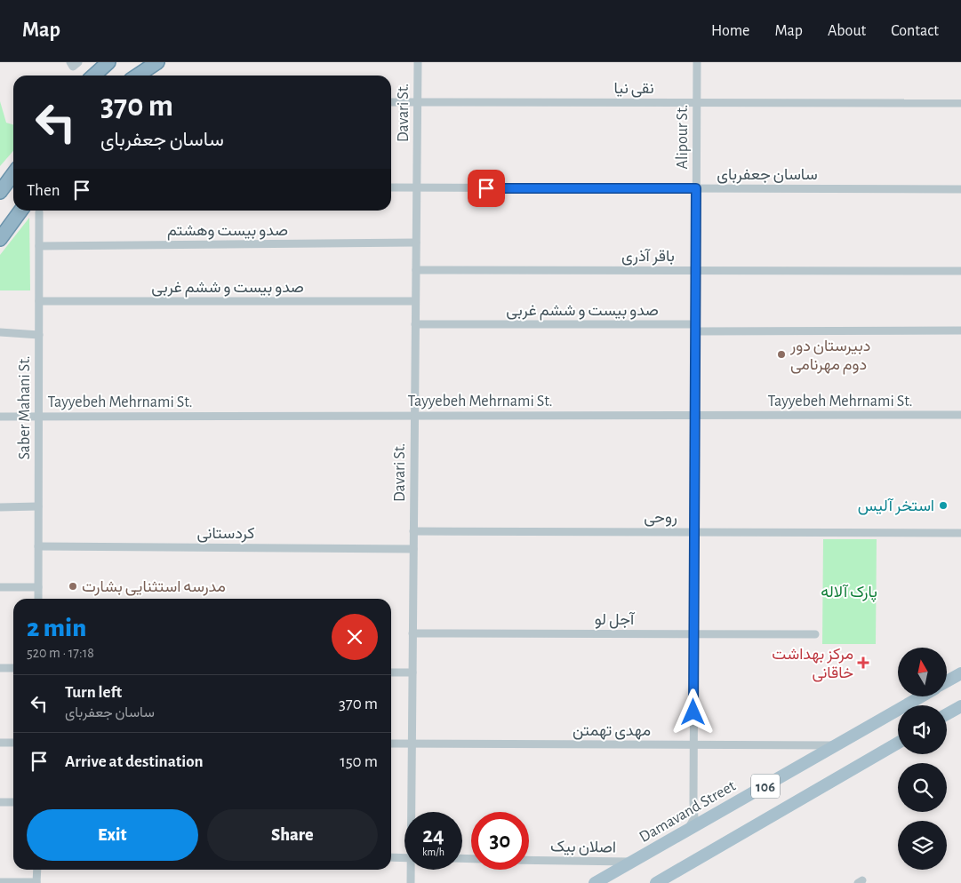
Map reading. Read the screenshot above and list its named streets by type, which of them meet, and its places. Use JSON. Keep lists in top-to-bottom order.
{
  "streets": {
    "main road": ["106", "Damavand Street"],
    "street": [
      "نقی نیا",
      "Davari St.",
      "Alipour St.",
      "ساسان جعفربای",
      "صدو بیست وهشتم",
      "باقر آذری",
      "صدو بیست و ششم غربی",
      "Tayyebeh Mehrnami St.",
      "Saber Mahani St.",
      "روحی",
      "کردستانی",
      "آجل لو",
      "مهدی تهمتن",
      "اصلان بیک"
    ]
  },
  "crossings": [
    ["نقی نیا", "Davari St."],
    ["نقی نیا", "Alipour St."],
    ["Davari St.", "ساسان جعفربای"],
    ["Davari St.", "صدو بیست وهشتم"],
    ["Davari St.", "باقر آذری"],
    ["Davari St.", "صدو بیست و ششم غربی"],
    ["Davari St.", "Tayyebeh Mehrnami St."],
    ["Davari St.", "روحی"],
    ["Davari St.", "کردستانی"],
    ["Davari St.", "آجل لو"],
    ["Davari St.", "مهدی تهمتن"],
    ["Alipour St.", "ساسان جعفربای"],
    ["Alipour St.", "باقر آذری"],
    ["Alipour St.", "صدو بیست و ششم غربی"],
    ["Alipour St.", "Tayyebeh Mehrnami St."],
    ["Alipour St.", "روحی"],
    ["Alipour St.", "آجل لو"],
    ["Alipour St.", "مهدی تهمتن"],
    ["Alipour St.", "Damavand Street"],
    ["صدو بیست وهشتم", "Saber Mahani St."],
    ["صدو بیست و ششم غربی", "Saber Mahani St."],
    ["Tayyebeh Mehrnami St.", "Saber Mahani St."],
    ["Saber Mahani St.", "کردستانی"],
    ["مهدی تهمتن", "Damavand Street"],
    ["Damavand Street", "اصلان بیک"]
  ],
  "parks": ["پارک آلاله"],
  "places": {
    "other": ["دبیرستان دور دوم مهرنامی", "استخر آلیس", "مدرسه استثنایی بشارت"],
    "health": ["مرکز بهداشت خاقانی"]
  },
  "north": "top",
  "page": {
    "header": "Map",
    "nav": [
      "Home",
      "Map",
      "About",
      "Contact"
    ],
    "turn": ["370 m", "ساسان جعفربای"],
    "then": "Then",
    "heading": ["2 min", "520 m · 17:18"],
    "list": [
      {
        "name": "Turn left",
        "note": "ساسان جعفربای",
        "value": "370 m"
      },
      {
        "name": "Arrive at destination",
        "value": "150 m"
      }
    ],
    "buttons": ["Exit", "Share"],
    "speed": "24 km/h",
    "limit": "30"
  }
}
